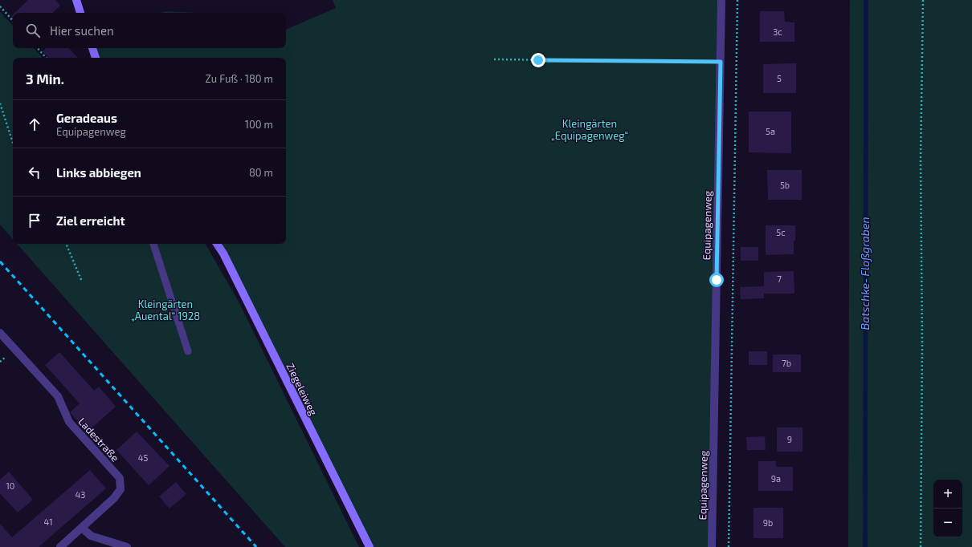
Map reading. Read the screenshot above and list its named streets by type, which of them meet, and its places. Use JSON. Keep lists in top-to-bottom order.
{
  "streets": {
    "main road": ["Ziegeleiweg"],
    "street": ["Equipagenweg", "Ladestraße"]
  },
  "water": ["Batschke‐Floßgraben"],
  "parks": ["Kleingärten „Equipagenweg“", "Kleingärten „Auental“ 1928"],
  "house_numbers": [
    "3c",
    "5",
    "5a",
    "5b",
    "5c",
    "7",
    "7b",
    "9",
    "45",
    "9a",
    "10",
    "43",
    "41",
    "9b"
  ],
  "page": {
    "search": "Hier suchen",
    "heading": ["3 Min.", "Zu Fuß · 180 m"],
    "list": [
      ["Geradeaus", "Equipagenweg", "100 m"],
      ["Links abbiegen", "80 m"],
      "Ziel erreicht"
    ],
    "map_buttons": ["+", "−"]
  }
}
